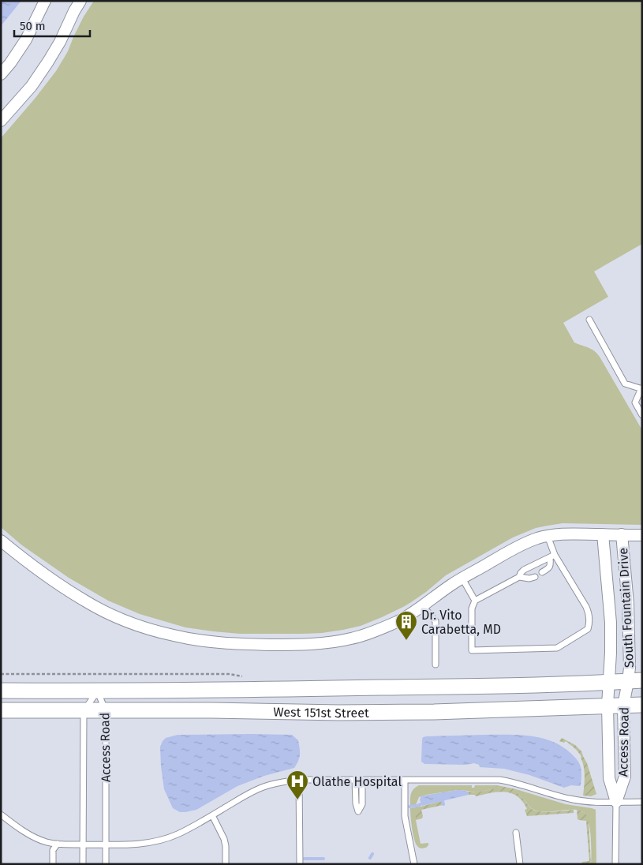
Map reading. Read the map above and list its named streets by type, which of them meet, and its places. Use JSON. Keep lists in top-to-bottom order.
{
  "streets": {
    "main road": ["West 151st Street"],
    "street": ["South Fountain Drive", "Access Road"]
  },
  "crossings": [
    ["South Fountain Drive", "West 151st Street"],
    ["South Fountain Drive", "Access Road"],
    ["West 151st Street", "Access Road"]
  ],
  "places": {
    "building": ["Dr. Vito Carabetta, MD"],
    "hospital": ["Olathe Hospital"]
  },
  "scale_bar": "50 m"
}
